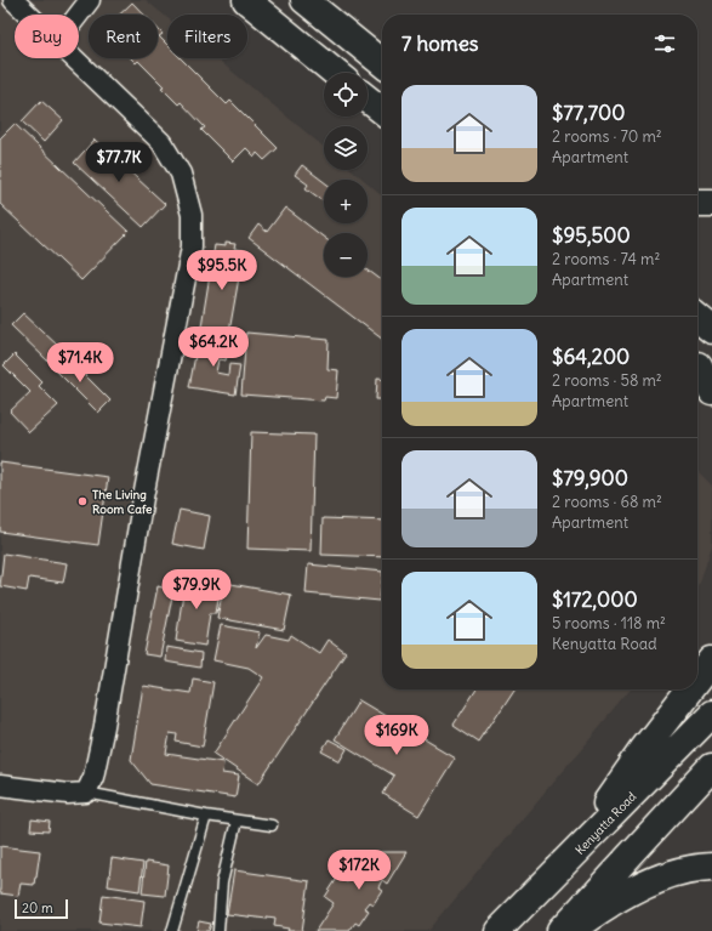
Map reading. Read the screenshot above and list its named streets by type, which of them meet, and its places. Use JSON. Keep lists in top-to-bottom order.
{
  "streets": {
    "main road": ["Kenyatta Road"]
  },
  "places": ["The Living Room Cafe"],
  "scale_bar": "20 m",
  "page": {
    "chip": ["Buy", "Rent", "Filters"],
    "heading": "7 homes",
    "map_buttons": ["+", "−"],
    "list": [
      {
        "name": "$77,700",
        "note": "2 rooms · 70 m² · Apartment"
      },
      {
        "name": "$95,500",
        "note": "2 rooms · 74 m² · Apartment"
      },
      {
        "name": "$64,200",
        "note": "2 rooms · 58 m² · Apartment"
      },
      {
        "name": "$79,900",
        "note": "2 rooms · 68 m² · Apartment"
      },
      {
        "name": "$172,000",
        "note": "5 rooms · 118 m² · Kenyatta Road"
      }
    ],
    "price": [
      "$77.7K",
      "$95.5K",
      "$64.2K",
      "$71.4K",
      "$79.9K",
      "$169K",
      "$172K"
    ],
    "scale": "20 m"
  }
}
